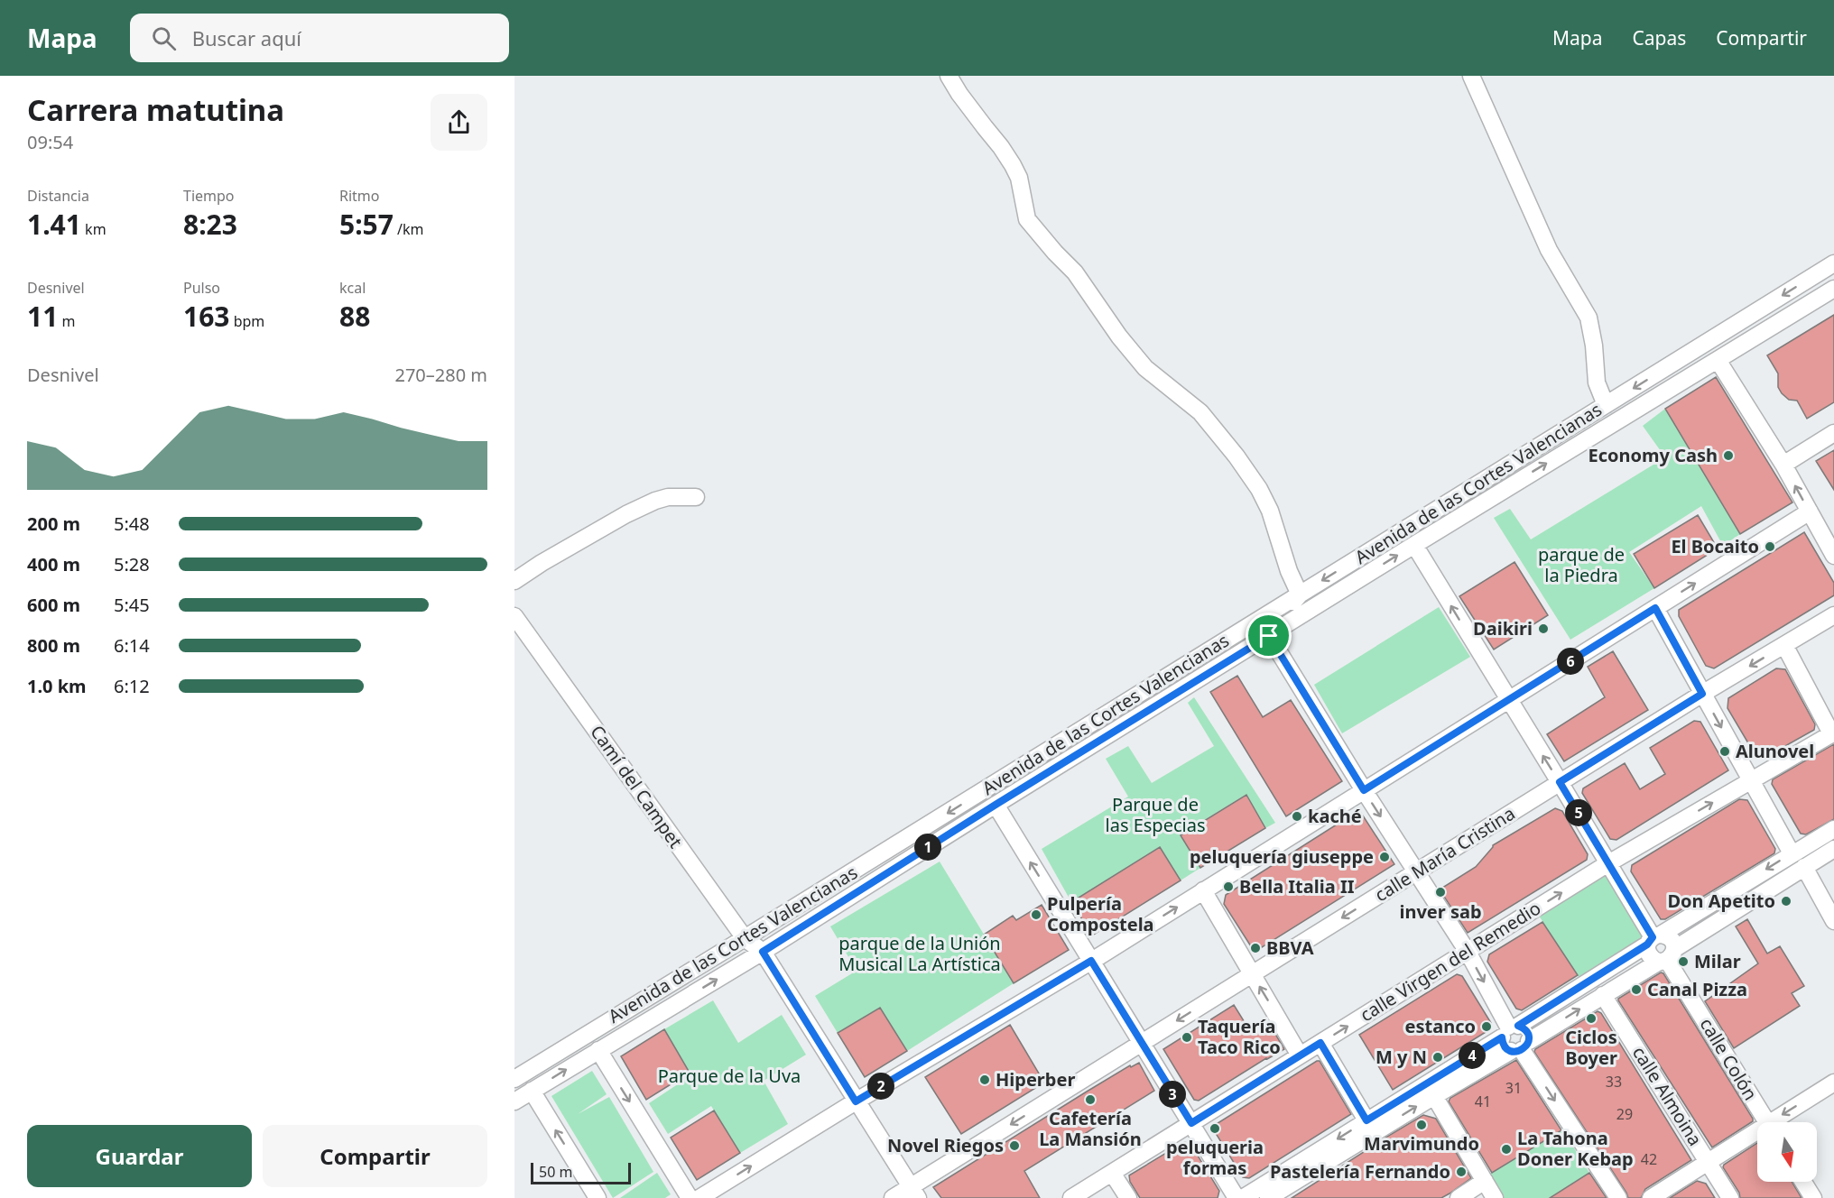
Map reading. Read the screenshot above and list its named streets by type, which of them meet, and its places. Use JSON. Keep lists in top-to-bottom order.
{
  "streets": {
    "street": [
      "Avenida de las Cortes Valencianas",
      "Camí del Campet",
      "calle María Cristina",
      "calle Virgen del Remedio",
      "calle Colón",
      "calle Almoina"
    ]
  },
  "crossings": [
    ["Avenida de las Cortes Valencianas", "Camí del Campet"]
  ],
  "parks": [
    "parque de la Piedra",
    "Parque de las Especias",
    "parque de la Unión Musical La Artística",
    "Parque de la Uva"
  ],
  "places": [
    "Economy Cash",
    "El Bocaito",
    "Daikiri",
    "Alunovel",
    "kaché",
    "peluquería giuseppe",
    "Bella Italia II",
    "inver sab",
    "Don Apetito",
    "Pulpería Compostela",
    "BBVA",
    "Milar",
    "Canal Pizza",
    "Ciclos Boyer",
    "estanco",
    "Taquería Taco Rico",
    "M y N",
    "Hiperber",
    "Cafetería La Mansión",
    "Marvimundo",
    "peluqueria formas",
    "Novel Riegos",
    "La Tahona Doner Kebap",
    "Pastelería Fernando"
  ],
  "house_numbers": [
    "33",
    "31",
    "41",
    "29",
    "42"
  ],
  "scale_bar": "50 m",
  "north": "bottom",
  "page": {
    "header": "Mapa",
    "search": "Buscar aquí",
    "nav": ["Mapa", "Capas", "Compartir"],
    "heading": ["Carrera matutina", "09:54"],
    "stats": [
      ["Distancia", "1.41 km"],
      ["Tiempo", "8:23"],
      ["Ritmo", "5:57 /km"],
      ["Desnivel", "11 m"],
      ["Pulso", "163 bpm"],
      ["kcal", "88"]
    ],
    "chart": ["Desnivel", "270–280 m"],
    "list": [
      {
        "name": "200 m",
        "note": "5:48"
      },
      {
        "name": "400 m",
        "note": "5:28"
      },
      {
        "name": "600 m",
        "note": "5:45"
      },
      {
        "name": "800 m",
        "note": "6:14"
      },
      {
        "name": "1.0 km",
        "note": "6:12"
      }
    ],
    "pins": [
      "6",
      "5",
      "1",
      "4",
      "2",
      "3"
    ],
    "buttons": ["Guardar", "Compartir"],
    "scale": "50 m"
  }
}
